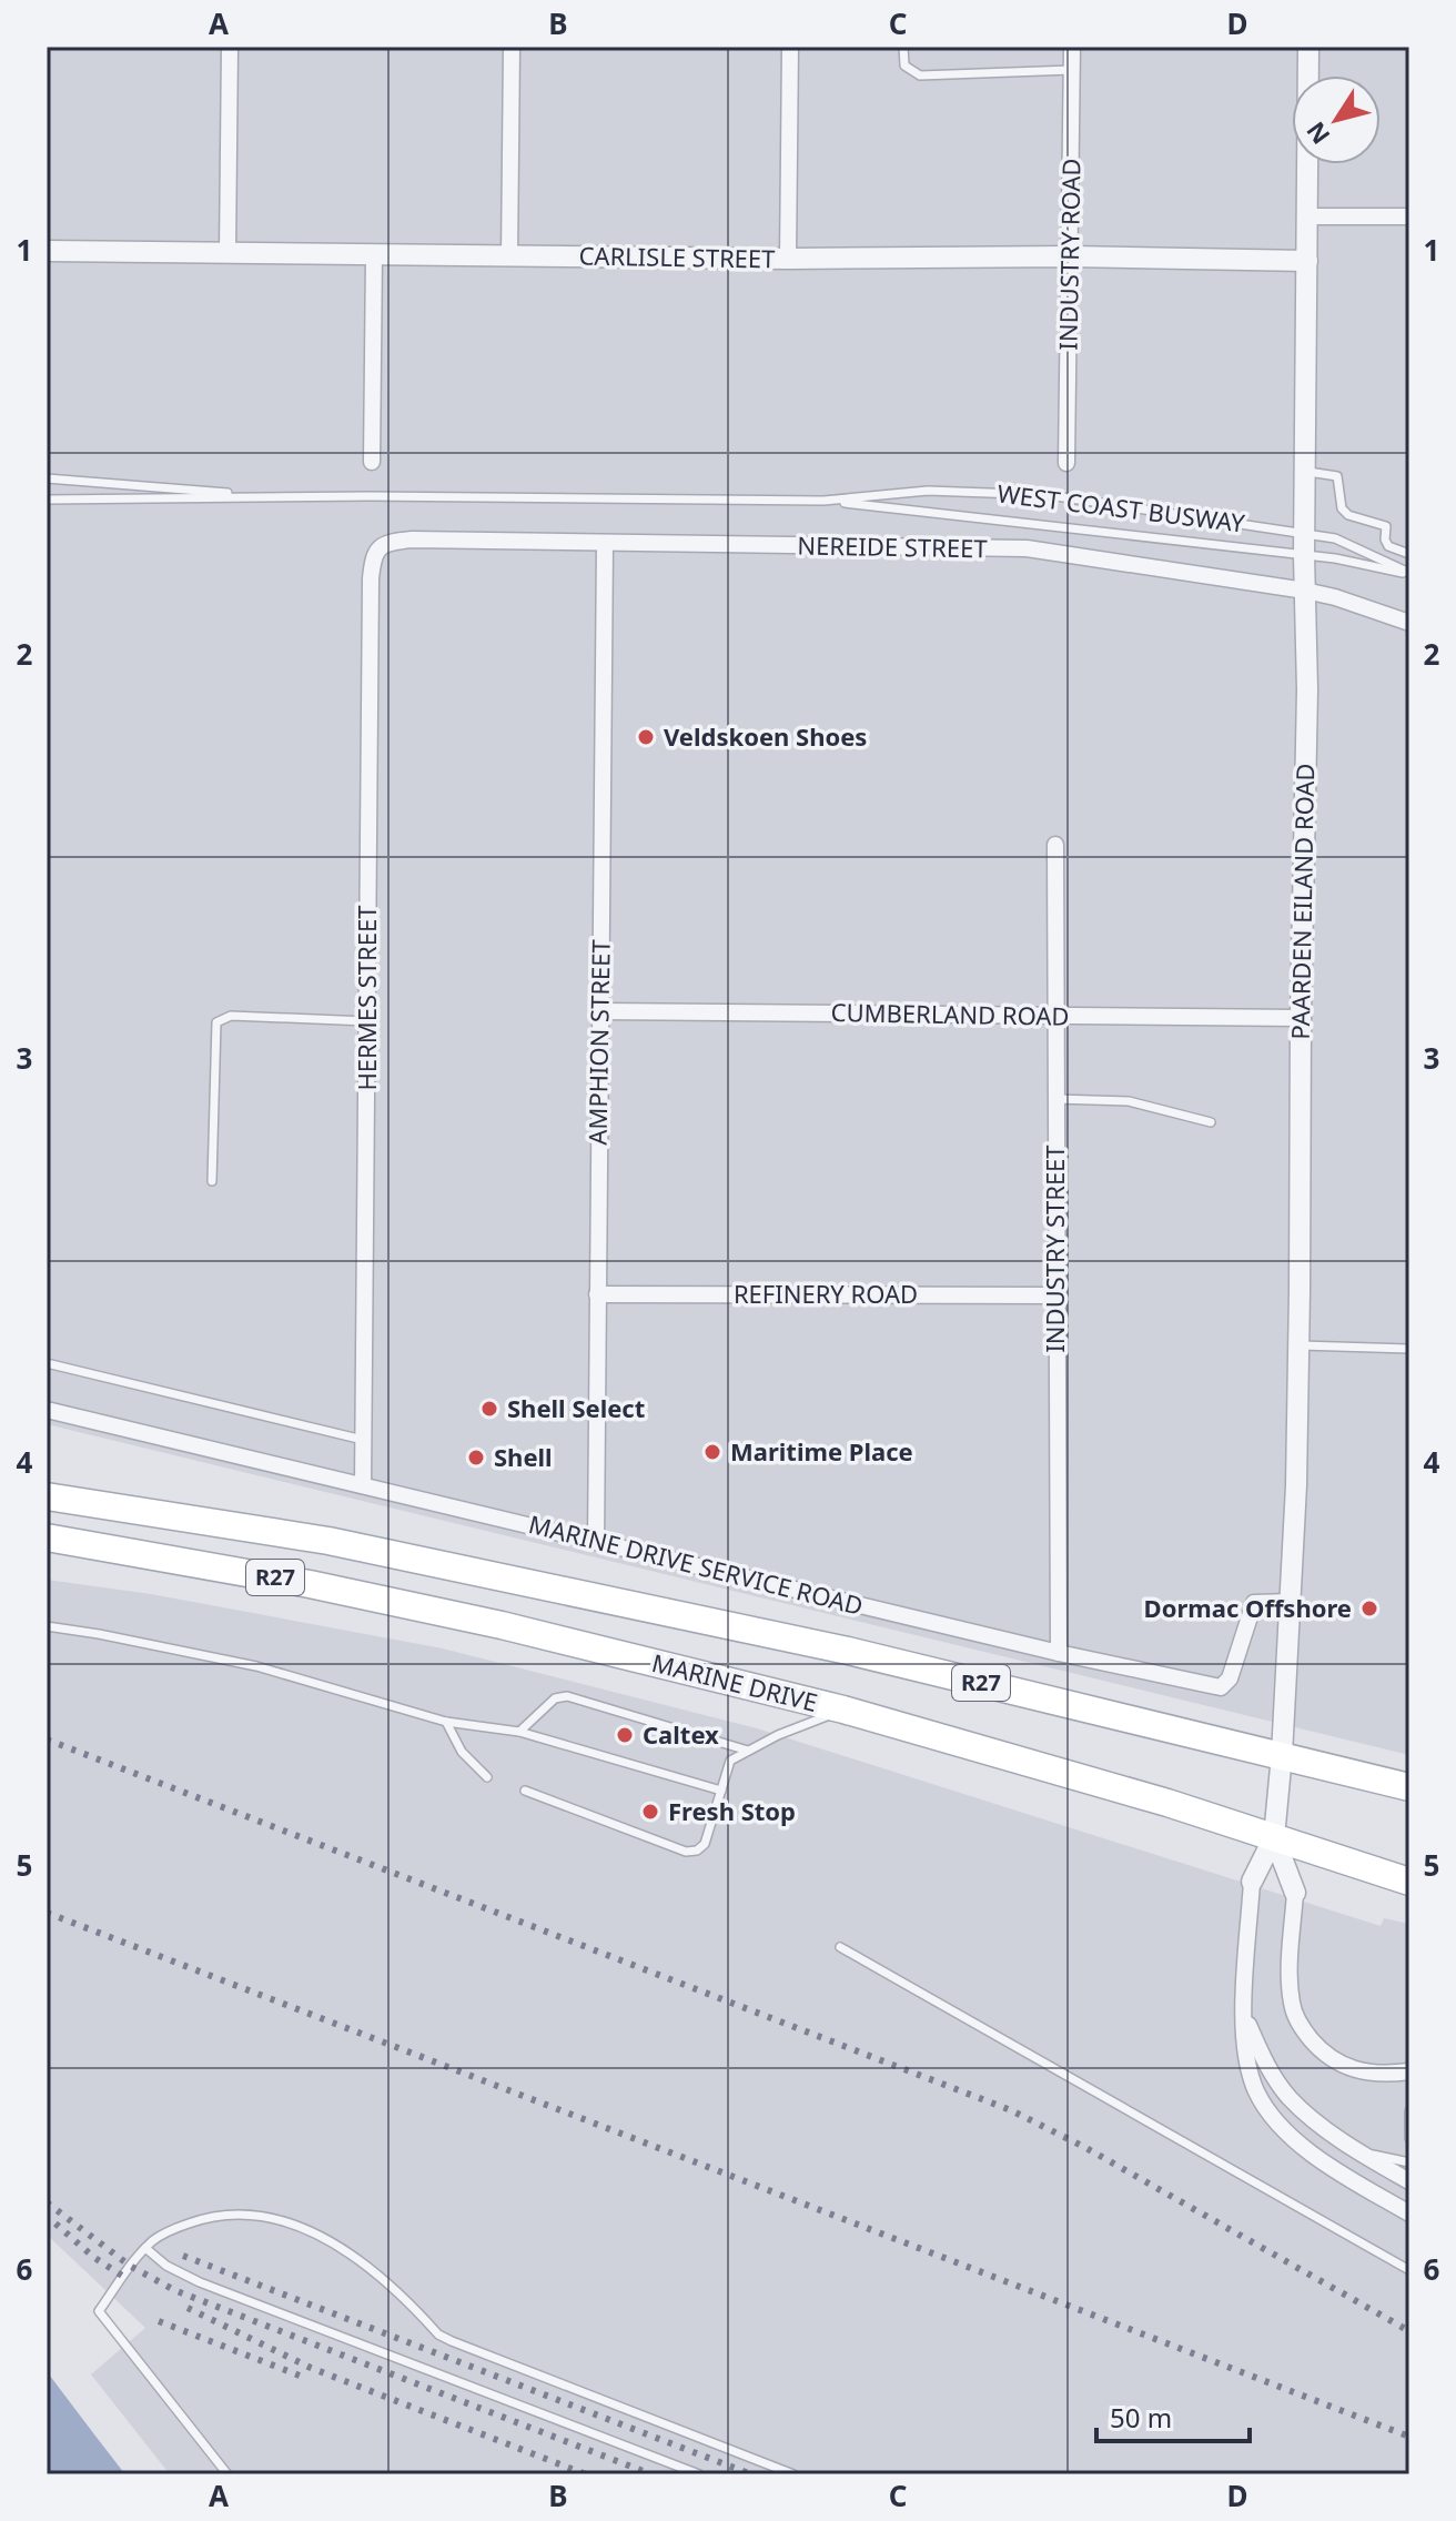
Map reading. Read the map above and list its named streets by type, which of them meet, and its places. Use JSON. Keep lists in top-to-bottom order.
{
  "streets": {
    "main road": ["R27", "MARINE DRIVE"],
    "street": [
      "INDUSTRY ROAD",
      "CARLISLE STREET",
      "NEREIDE STREET",
      "PAARDEN EILAND ROAD",
      "HERMES STREET",
      "CUMBERLAND ROAD",
      "AMPHION STREET",
      "INDUSTRY STREET",
      "REFINERY ROAD",
      "MARINE DRIVE SERVICE ROAD"
    ],
    "lane": ["WEST COAST BUSWAY"]
  },
  "crossings": [
    ["INDUSTRY ROAD", "CARLISLE STREET"],
    ["CARLISLE STREET", "PAARDEN EILAND ROAD"],
    ["WEST COAST BUSWAY", "PAARDEN EILAND ROAD"],
    ["NEREIDE STREET", "PAARDEN EILAND ROAD"],
    ["NEREIDE STREET", "HERMES STREET"],
    ["NEREIDE STREET", "AMPHION STREET"],
    ["PAARDEN EILAND ROAD", "CUMBERLAND ROAD"],
    ["PAARDEN EILAND ROAD", "MARINE DRIVE SERVICE ROAD"],
    ["PAARDEN EILAND ROAD", "R27"],
    ["PAARDEN EILAND ROAD", "MARINE DRIVE"],
    ["HERMES STREET", "MARINE DRIVE SERVICE ROAD"],
    ["CUMBERLAND ROAD", "AMPHION STREET"],
    ["CUMBERLAND ROAD", "INDUSTRY STREET"],
    ["AMPHION STREET", "REFINERY ROAD"],
    ["AMPHION STREET", "MARINE DRIVE SERVICE ROAD"],
    ["INDUSTRY STREET", "REFINERY ROAD"],
    ["INDUSTRY STREET", "MARINE DRIVE SERVICE ROAD"]
  ],
  "places": [
    "Veldskoen Shoes",
    "Shell Select",
    "Maritime Place",
    "Shell",
    "Dormac Offshore",
    "Caltex",
    "Fresh Stop"
  ],
  "scale_bar": "50 m",
  "north": "bottom left",
  "grid": {
    "columns": [
      "A",
      "B",
      "C",
      "D"
    ],
    "rows": [
      "1",
      "2",
      "3",
      "4",
      "5",
      "6"
    ]
  }
}
